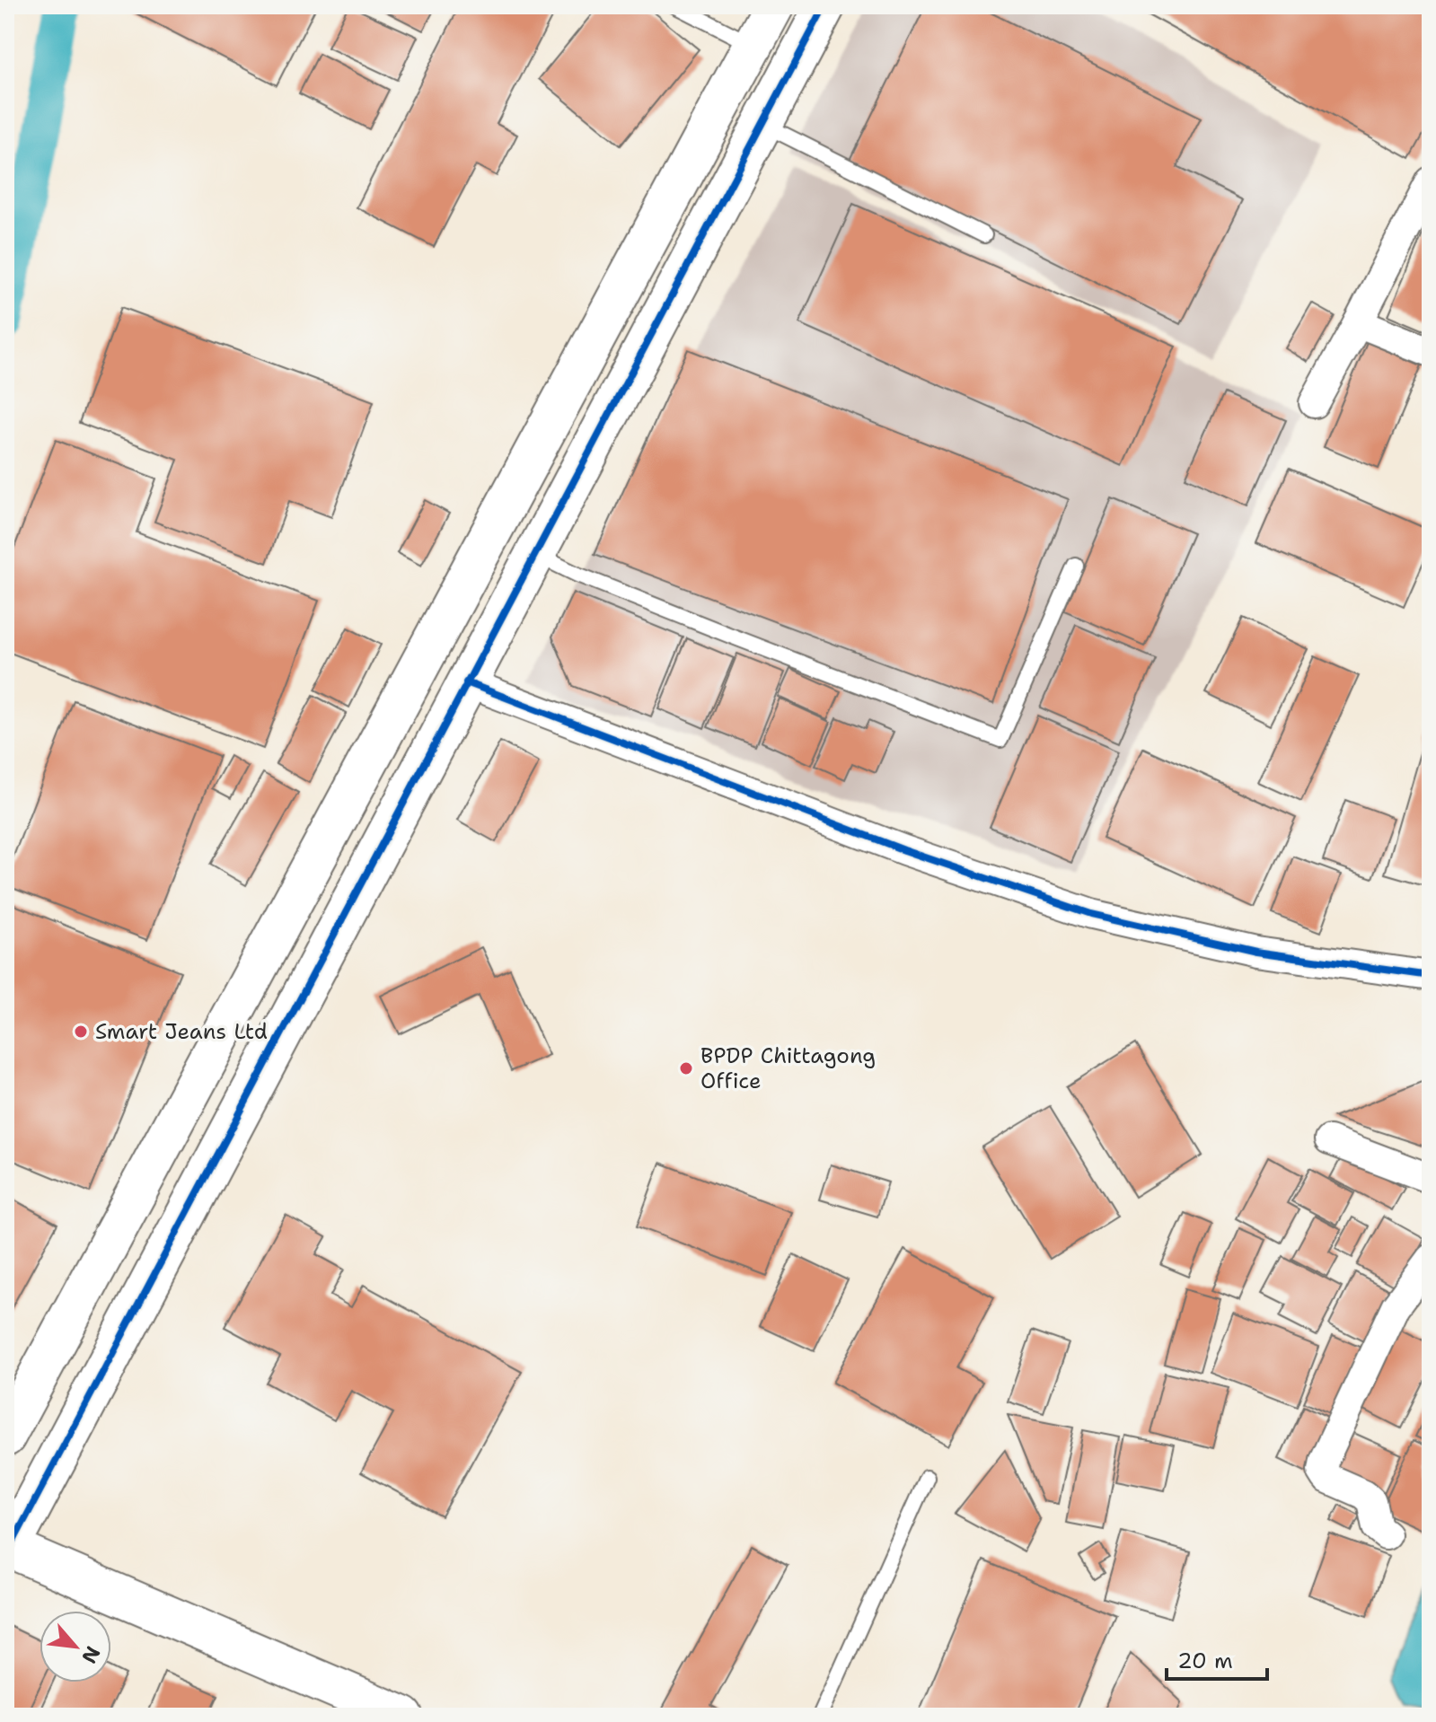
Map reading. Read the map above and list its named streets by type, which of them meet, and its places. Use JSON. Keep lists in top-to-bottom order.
{
  "places": ["Smart Jeans Ltd", "BPDP Chittagong Office"],
  "scale_bar": "20 m",
  "north": "bottom right"
}
